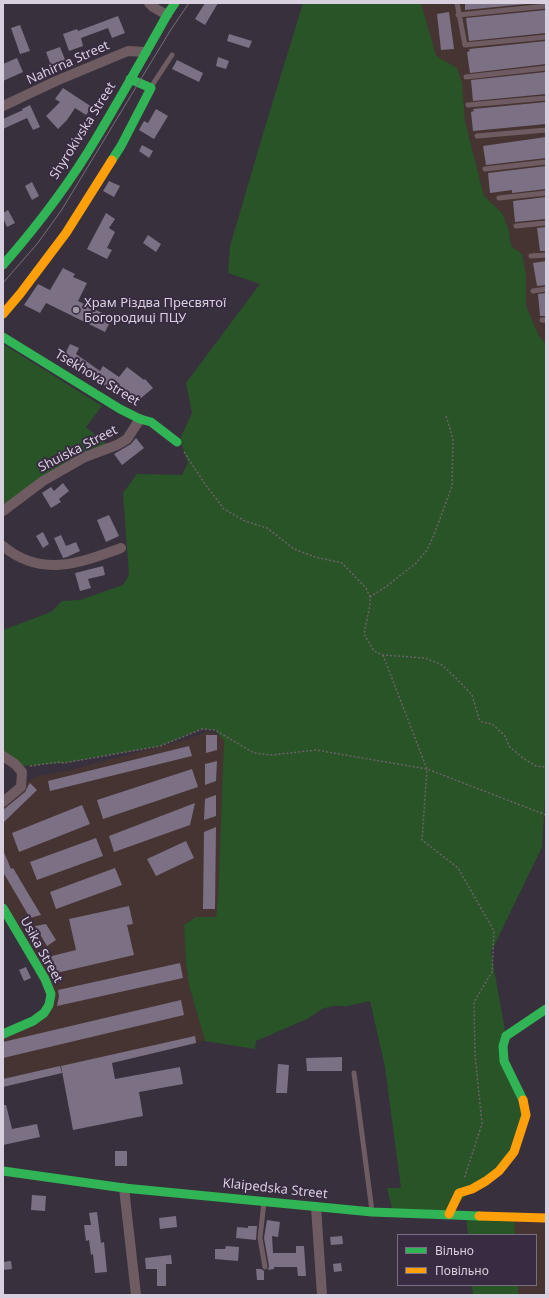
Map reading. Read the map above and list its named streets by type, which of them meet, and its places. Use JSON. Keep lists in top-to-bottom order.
{
  "streets": {
    "street": [
      "Nahirna Street",
      "Shyrokivska Street",
      "Tsekhova Street",
      "Shuiska Street",
      "Usika Street",
      "Klaipedska Street"
    ]
  },
  "crossings": [
    ["Nahirna Street", "Shyrokivska Street"],
    ["Tsekhova Street", "Shuiska Street"]
  ],
  "places": ["Храм Різдва Пресвятої Богородиці ПЦУ"],
  "legend": ["Вільно", "Повільно"]
}
